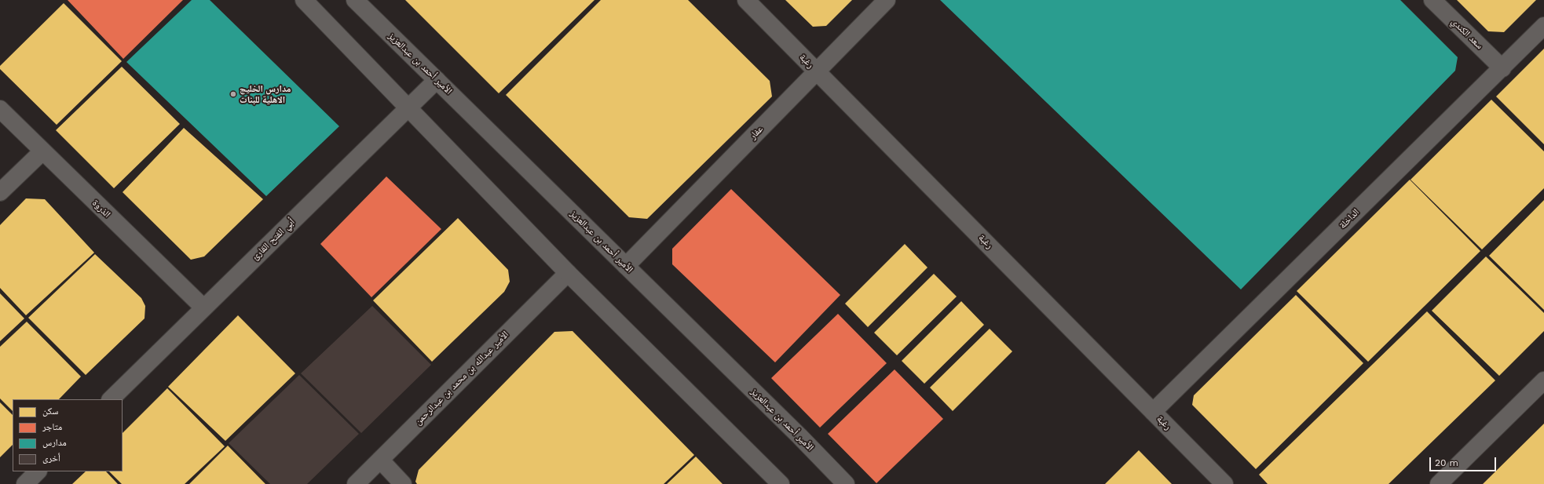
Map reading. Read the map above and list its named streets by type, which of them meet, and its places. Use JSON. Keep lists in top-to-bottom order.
{
  "streets": {
    "street": [
      "سعد الكندي",
      "رغبة",
      "الأمير أحمد بن عبدالعزيز",
      "عفار",
      "الذروة",
      "الداخلة",
      "أبي الفتح القارئ",
      "الأمير عبدالله بن محمد بن عبدالرحمن"
    ]
  },
  "crossings": [
    ["سعد الكندي", "الداخلة"],
    ["رغبة", "عفار"],
    ["رغبة", "الداخلة"],
    ["الأمير أحمد بن عبدالعزيز", "عفار"],
    ["الأمير أحمد بن عبدالعزيز", "أبي الفتح القارئ"],
    ["الذروة", "أبي الفتح القارئ"]
  ],
  "places": ["مدارس الخليج الاهلية للبنات"],
  "legend": [
    "سكن",
    "متاجر",
    "مدارس",
    "أخرى"
  ],
  "scale_bar": "20 m"
}
